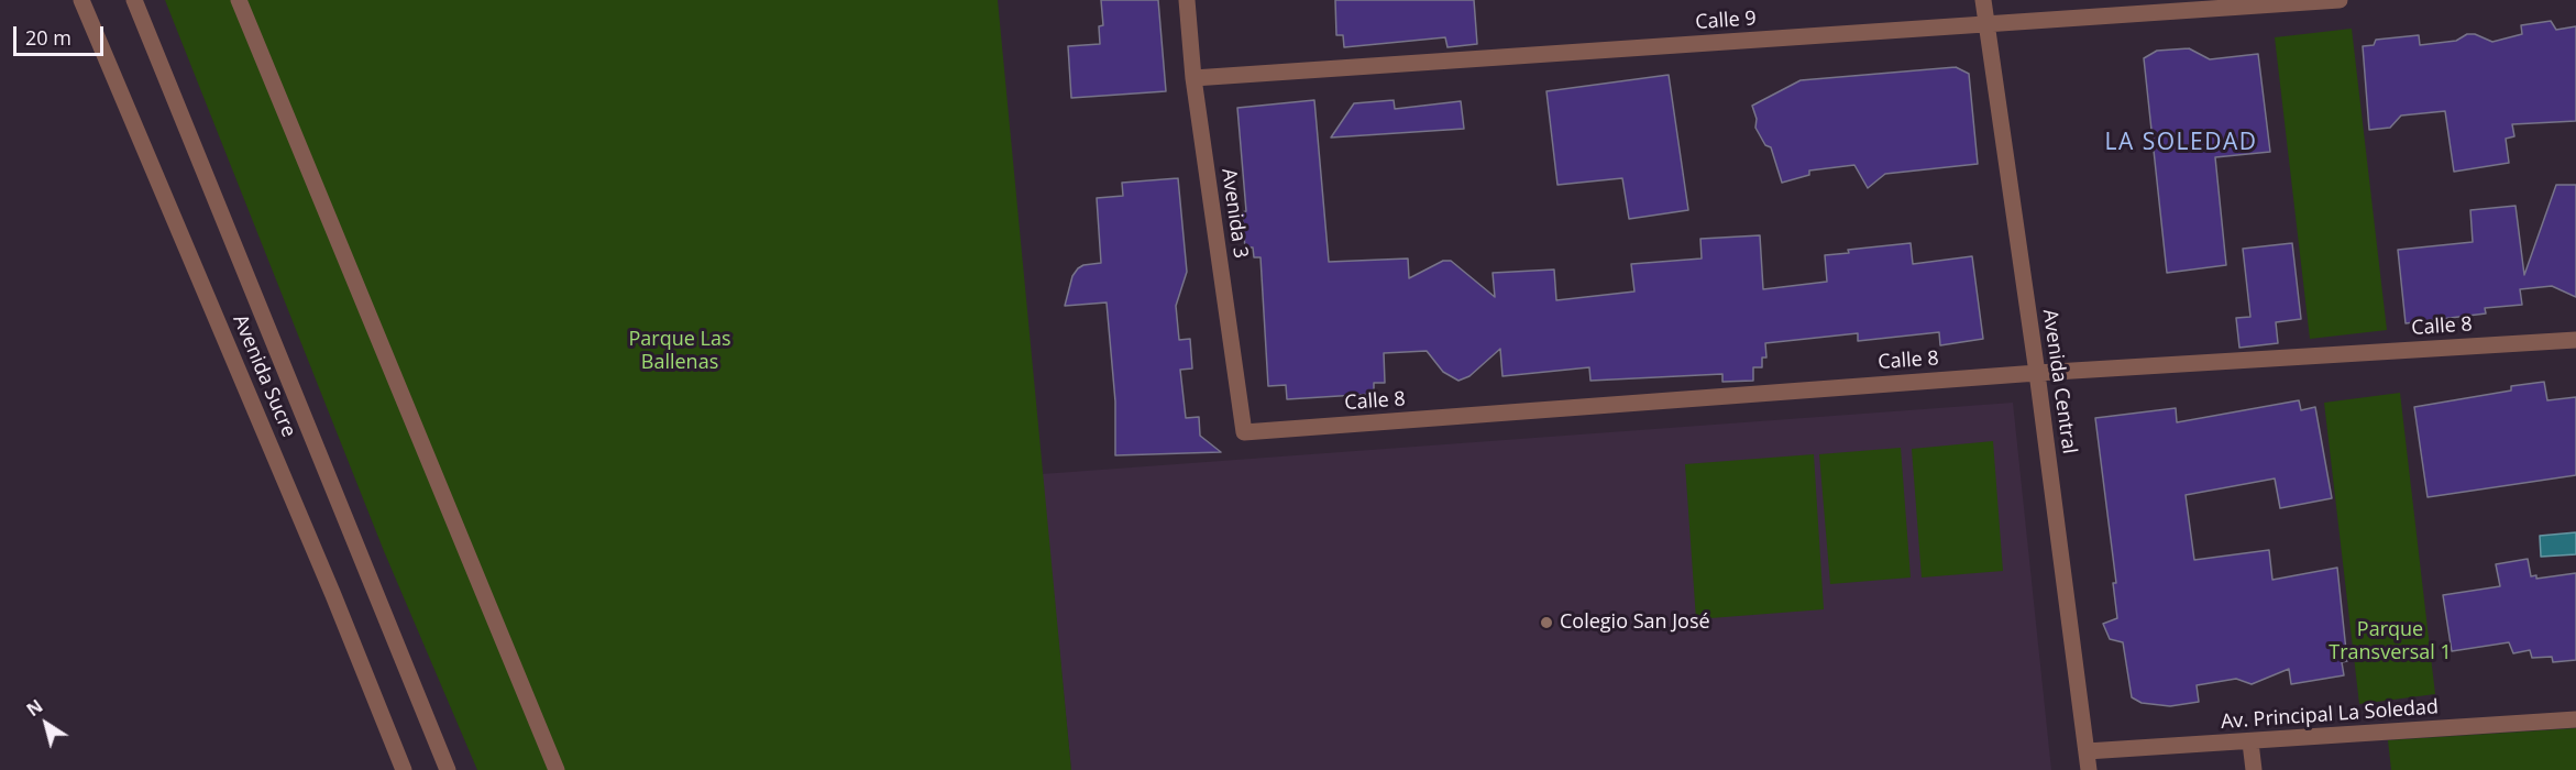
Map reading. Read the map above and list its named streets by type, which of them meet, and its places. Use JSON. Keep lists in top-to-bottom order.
{
  "streets": {
    "street": [
      "Calle 9",
      "Avenida 3",
      "Calle 8",
      "Avenida Sucre",
      "Avenida Central",
      "Av. Principal La Soledad"
    ]
  },
  "crossings": [
    ["Calle 9", "Avenida 3"],
    ["Calle 9", "Avenida Central"],
    ["Avenida 3", "Calle 8"],
    ["Calle 8", "Avenida Central"],
    ["Avenida Central", "Av. Principal La Soledad"]
  ],
  "districts": ["LA SOLEDAD"],
  "parks": ["Parque Las Ballenas", "Parque Transversal 1"],
  "places": ["Colegio San José"],
  "scale_bar": "20 m",
  "north": "top left"
}
